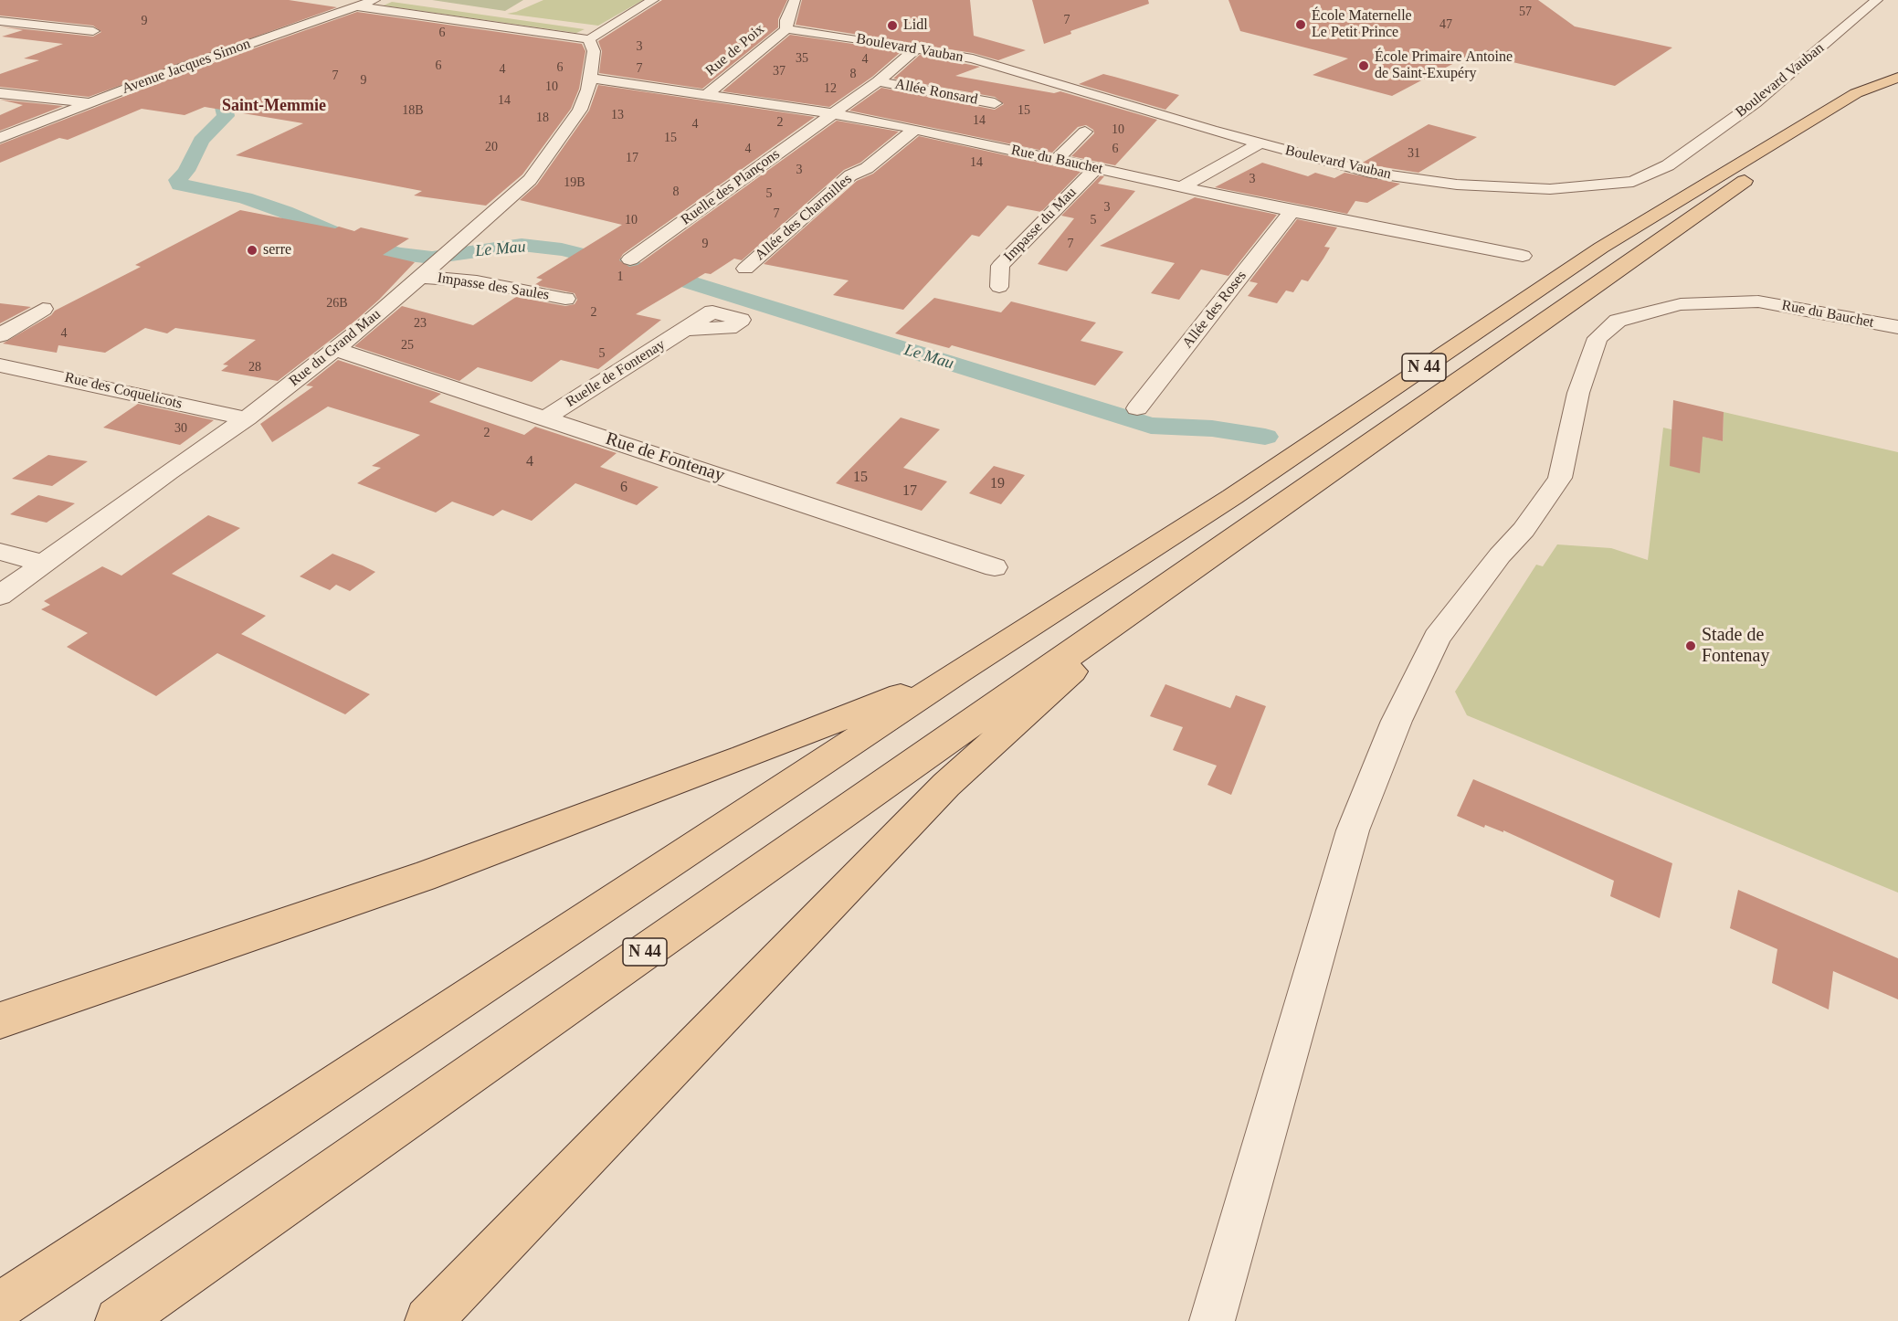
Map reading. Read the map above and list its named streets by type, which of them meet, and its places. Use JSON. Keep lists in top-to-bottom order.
{
  "streets": {
    "main road": ["N 44"],
    "street": [
      "Boulevard Vauban",
      "Rue de Poix",
      "Avenue Jacques Simon",
      "Allée Ronsard",
      "Rue du Bauchet",
      "Ruelle des Plançons",
      "Allée des Charmilles",
      "Impasse du Mau",
      "Impasse des Saules",
      "Allée des Roses",
      "Rue du Grand Mau",
      "Ruelle de Fontenay",
      "Rue des Coquelicots",
      "Rue de Fontenay"
    ]
  },
  "crossings": [
    ["Boulevard Vauban", "Rue de Poix"],
    ["Boulevard Vauban", "Ruelle des Plançons"],
    ["Rue de Poix", "Rue du Bauchet"],
    ["Allée Ronsard", "Ruelle des Plançons"],
    ["Rue du Bauchet", "Ruelle des Plançons"],
    ["Rue du Bauchet", "Allée des Charmilles"],
    ["Rue du Bauchet", "Impasse du Mau"],
    ["Rue du Bauchet", "Allée des Roses"],
    ["Rue du Bauchet", "Rue du Grand Mau"],
    ["Impasse des Saules", "Rue du Grand Mau"],
    ["Rue du Grand Mau", "Rue des Coquelicots"],
    ["Rue du Grand Mau", "Rue de Fontenay"],
    ["Ruelle de Fontenay", "Rue de Fontenay"]
  ],
  "districts": ["Saint-Memmie"],
  "water": ["Le Mau"],
  "places": [
    "École Maternelle Le Petit Prince",
    "Lidl",
    "École Primaire Antoine de Saint-Exupéry",
    "serre",
    "Stade de Fontenay"
  ],
  "house_numbers": [
    "57",
    "7",
    "9",
    "47",
    "6",
    "3",
    "35",
    "4",
    "6",
    "6",
    "7",
    "4",
    "37",
    "8",
    "7",
    "9",
    "10",
    "12",
    "14",
    "18B",
    "15",
    "13",
    "18",
    "14",
    "2",
    "4",
    "10",
    "15",
    "20",
    "4",
    "6",
    "31",
    "17",
    "14",
    "3",
    "3",
    "19B",
    "8",
    "5",
    "3",
    "7",
    "10",
    "5",
    "9",
    "7",
    "1",
    "26B",
    "2",
    "23",
    "4",
    "25",
    "5",
    "28",
    "30",
    "2",
    "4",
    "15",
    "19",
    "6",
    "17"
  ]
}
